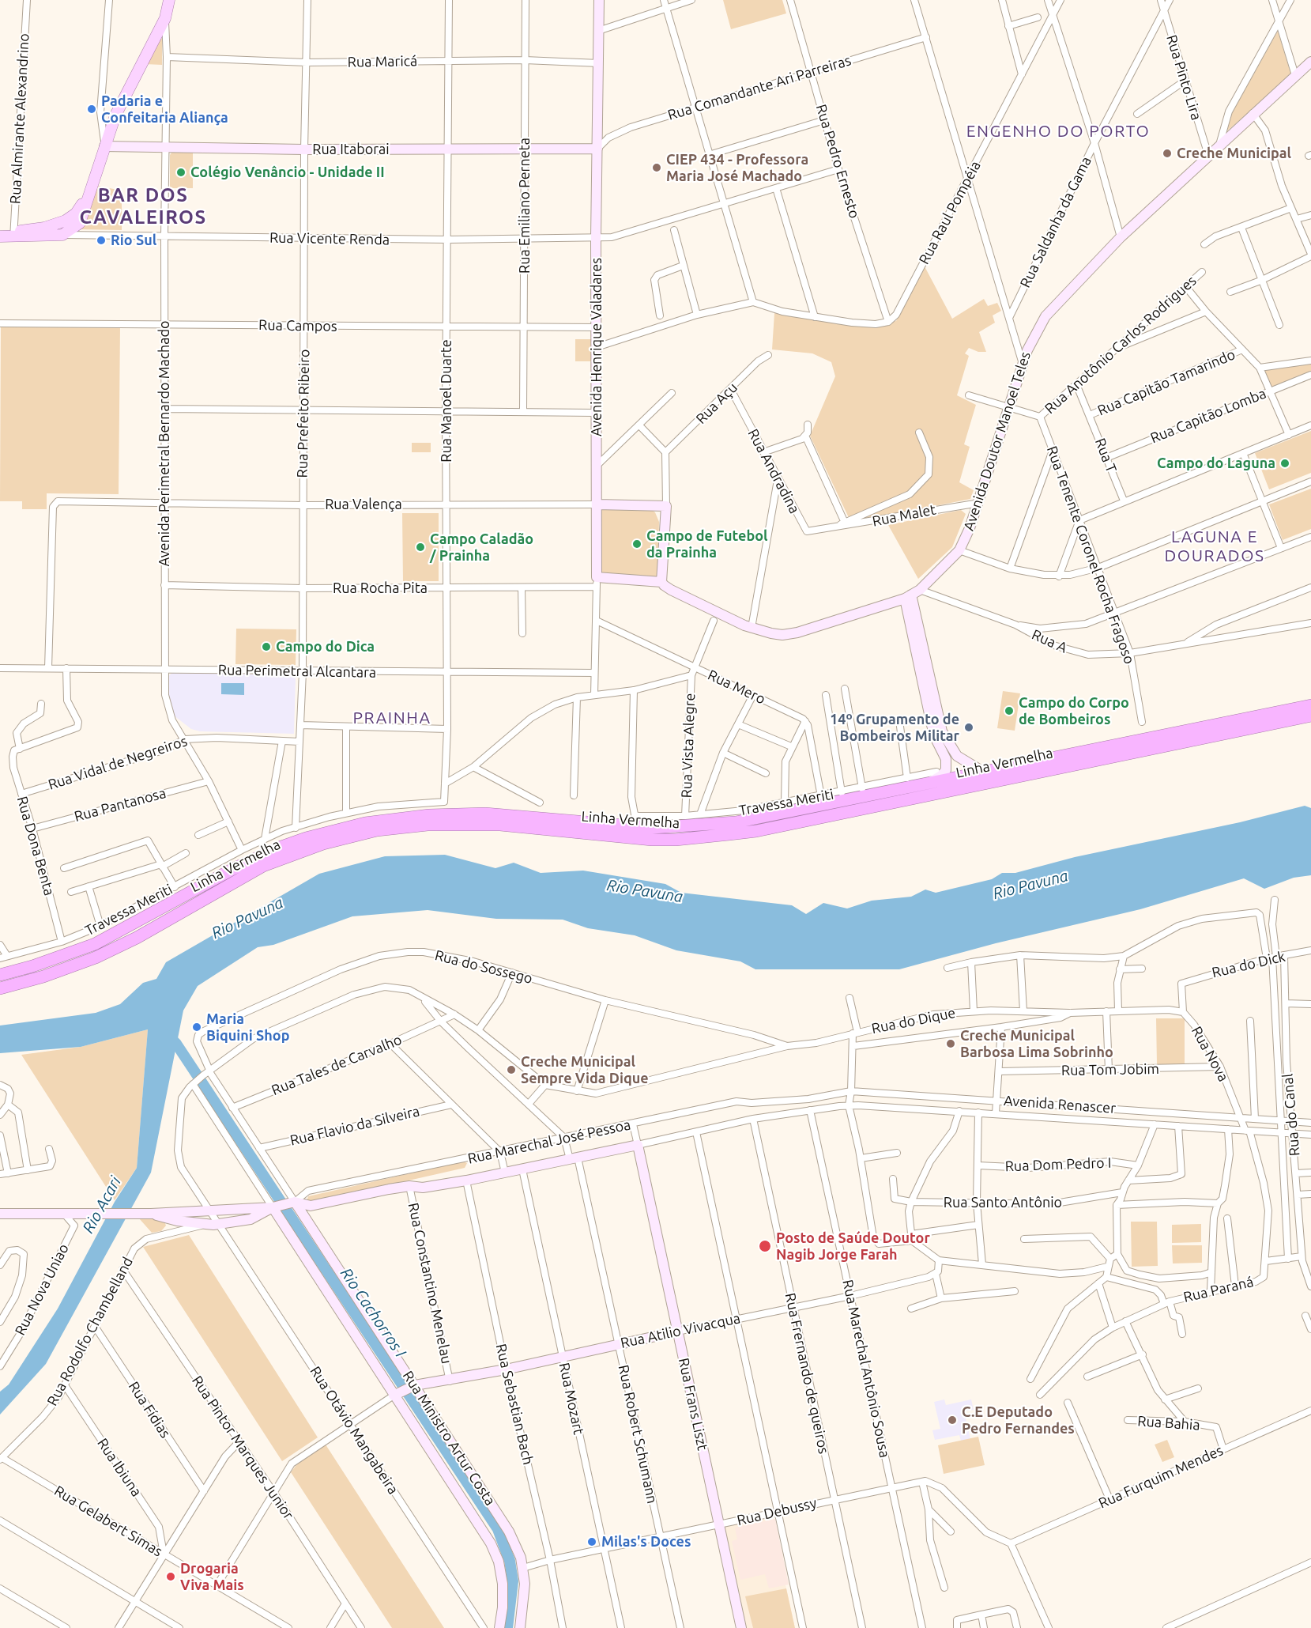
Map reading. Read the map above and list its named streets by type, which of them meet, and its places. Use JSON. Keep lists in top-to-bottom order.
{
  "streets": {
    "highway": ["Linha Vermelha"],
    "street": [
      "Rua Maricá",
      "Rua Pinto Lira",
      "Rua Comandante Ari Parreiras",
      "Rua Almirante Alexandrino",
      "Rua Itaborai",
      "Rua Pedro Ernesto",
      "Rua Emiliano Perneta",
      "Rua Raul Pompéia",
      "Rua Saldanha da Gama",
      "Rua Vicente Renda",
      "Rua Campos",
      "Rua Anotônio Carlos Rodrigues",
      "Avenida Henrique Valadares",
      "Rua Capitão Tamarindo",
      "Rua Manoel Duarte",
      "Rua Açu",
      "Rua Prefeito Ribeiro",
      "Rua Capitão Lomba",
      "Avenida Doutor Manoel Teles",
      "Avenida Perimetral Bernardo Machado",
      "Rua T",
      "Rua Andradina",
      "Rua Valença",
      "Rua Malet",
      "Rua Tenente Coronel Rocha Fragoso",
      "Rua Rocha Pita",
      "Rua A",
      "Rua Perimetral Alcantara",
      "Rua Mero",
      "Rua Vista Alegre",
      "Rua Vidal de Negreiros",
      "Travessa Meriti",
      "Rua Pantanosa",
      "Rua Dona Benta",
      "Rua do Dick",
      "Rua do Sossego",
      "Rua do Dique",
      "Rua Nova",
      "Rua Tales de Carvalho",
      "Rua Tom Jobim",
      "Avenida Renascer",
      "Rua do Canal",
      "Rua Flavio da Silveira",
      "Rua Marechal José Pessoa",
      "Rua Dom Pedro I",
      "Rua Santo Antônio",
      "Rua Constantino Menelau",
      "Rua Nova Uniao",
      "Rua Paraná",
      "Rua Atilio Vivacqua",
      "Rua Rodolfo Chambelland",
      "Rua Marechal Antônio Sousa",
      "Rua Frernando de queiros",
      "Rua Mozart",
      "Rua Sebastian Bach",
      "Rua Frans Liszt",
      "Rua Fídias",
      "Rua Bahia",
      "Rua Otávio Mangabeira",
      "Rua Robert Schumann",
      "Rua Ministro Artur Costa",
      "Rua Pintor Marques Junior",
      "Rua Ibiuna",
      "Rua Furquim Mendes",
      "Rua Debussy",
      "Rua Gelabert Simas"
    ]
  },
  "crossings": [
    ["Rua Maricá", "Rua Emiliano Perneta"],
    ["Rua Maricá", "Avenida Henrique Valadares"],
    ["Rua Maricá", "Rua Manoel Duarte"],
    ["Rua Maricá", "Rua Prefeito Ribeiro"],
    ["Rua Maricá", "Avenida Perimetral Bernardo Machado"],
    ["Rua Pinto Lira", "Rua Saldanha da Gama"],
    ["Rua Pinto Lira", "Avenida Doutor Manoel Teles"],
    ["Rua Comandante Ari Parreiras", "Rua Itaborai"],
    ["Rua Comandante Ari Parreiras", "Rua Pedro Ernesto"],
    ["Rua Comandante Ari Parreiras", "Avenida Henrique Valadares"],
    ["Rua Itaborai", "Rua Emiliano Perneta"],
    ["Rua Itaborai", "Avenida Henrique Valadares"],
    ["Rua Itaborai", "Rua Manoel Duarte"],
    ["Rua Itaborai", "Rua Prefeito Ribeiro"],
    ["Rua Itaborai", "Avenida Perimetral Bernardo Machado"],
    ["Rua Pedro Ernesto", "Rua Raul Pompéia"],
    ["Rua Pedro Ernesto", "Rua Vicente Renda"],
    ["Rua Emiliano Perneta", "Rua Vicente Renda"],
    ["Rua Emiliano Perneta", "Rua Campos"],
    ["Rua Vicente Renda", "Avenida Henrique Valadares"],
    ["Rua Vicente Renda", "Rua Manoel Duarte"],
    ["Rua Vicente Renda", "Rua Prefeito Ribeiro"],
    ["Rua Vicente Renda", "Avenida Perimetral Bernardo Machado"],
    ["Rua Campos", "Avenida Henrique Valadares"],
    ["Rua Campos", "Rua Manoel Duarte"],
    ["Rua Campos", "Rua Prefeito Ribeiro"],
    ["Rua Campos", "Avenida Perimetral Bernardo Machado"],
    ["Rua Anotônio Carlos Rodrigues", "Rua T"],
    ["Rua Anotônio Carlos Rodrigues", "Rua Tenente Coronel Rocha Fragoso"],
    ["Avenida Henrique Valadares", "Rua Valença"],
    ["Avenida Henrique Valadares", "Rua Rocha Pita"],
    ["Avenida Henrique Valadares", "Rua Perimetral Alcantara"],
    ["Avenida Henrique Valadares", "Rua Mero"],
    ["Rua Capitão Tamarindo", "Rua T"],
    ["Rua Manoel Duarte", "Rua Valença"],
    ["Rua Manoel Duarte", "Rua Rocha Pita"],
    ["Rua Manoel Duarte", "Rua Perimetral Alcantara"],
    ["Rua Manoel Duarte", "Travessa Meriti"],
    ["Rua Açu", "Rua Andradina"],
    ["Rua Prefeito Ribeiro", "Rua Valença"],
    ["Rua Prefeito Ribeiro", "Rua Rocha Pita"],
    ["Rua Prefeito Ribeiro", "Rua Perimetral Alcantara"],
    ["Rua Prefeito Ribeiro", "Rua Vidal de Negreiros"],
    ["Rua Prefeito Ribeiro", "Travessa Meriti"],
    ["Rua Capitão Lomba", "Rua T"],
    ["Avenida Doutor Manoel Teles", "Rua Malet"],
    ["Avenida Doutor Manoel Teles", "Rua A"],
    ["Avenida Perimetral Bernardo Machado", "Rua Valença"],
    ["Avenida Perimetral Bernardo Machado", "Rua Rocha Pita"],
    ["Avenida Perimetral Bernardo Machado", "Rua Perimetral Alcantara"],
    ["Avenida Perimetral Bernardo Machado", "Rua Vidal de Negreiros"],
    ["Avenida Perimetral Bernardo Machado", "Travessa Meriti"],
    ["Avenida Perimetral Bernardo Machado", "Rua Pantanosa"],
    ["Rua Andradina", "Rua Malet"],
    ["Rua Valença", "Rua Perimetral Alcantara"],
    ["Rua Tenente Coronel Rocha Fragoso", "Rua A"],
    ["Rua Vista Alegre", "Travessa Meriti"],
    ["Rua Vidal de Negreiros", "Rua Dona Benta"],
    ["Travessa Meriti", "Rua Dona Benta"],
    ["Rua Pantanosa", "Rua Dona Benta"],
    ["Rua do Dick", "Rua Nova"],
    ["Rua do Dick", "Rua do Canal"],
    ["Rua do Sossego", "Rua do Dique"],
    ["Rua do Sossego", "Rua Otávio Mangabeira"],
    ["Rua do Sossego", "Rua Ministro Artur Costa"],
    ["Rua do Dique", "Rua Nova"],
    ["Rua do Dique", "Rua Otávio Mangabeira"],
    ["Rua Nova", "Rua Tom Jobim"],
    ["Rua Nova", "Avenida Renascer"],
    ["Rua Nova", "Rua Paraná"],
    ["Rua Tales de Carvalho", "Rua Otávio Mangabeira"],
    ["Rua Tales de Carvalho", "Rua Ministro Artur Costa"],
    ["Avenida Renascer", "Rua do Canal"],
    ["Avenida Renascer", "Rua Marechal José Pessoa"],
    ["Avenida Renascer", "Rua Marechal Antônio Sousa"],
    ["Rua Flavio da Silveira", "Rua Ministro Artur Costa"],
    ["Rua Marechal José Pessoa", "Rua Constantino Menelau"],
    ["Rua Marechal José Pessoa", "Rua Nova Uniao"],
    ["Rua Marechal José Pessoa", "Rua Rodolfo Chambelland"],
    ["Rua Marechal José Pessoa", "Rua Marechal Antônio Sousa"],
    ["Rua Marechal José Pessoa", "Rua Frernando de queiros"],
    ["Rua Marechal José Pessoa", "Rua Mozart"],
    ["Rua Marechal José Pessoa", "Rua Sebastian Bach"],
    ["Rua Marechal José Pessoa", "Rua Frans Liszt"],
    ["Rua Marechal José Pessoa", "Rua Otávio Mangabeira"],
    ["Rua Marechal José Pessoa", "Rua Robert Schumann"],
    ["Rua Marechal José Pessoa", "Rua Ministro Artur Costa"],
    ["Rua Constantino Menelau", "Rua Atilio Vivacqua"],
    ["Rua Atilio Vivacqua", "Rua Marechal Antônio Sousa"],
    ["Rua Atilio Vivacqua", "Rua Frernando de queiros"],
    ["Rua Atilio Vivacqua", "Rua Mozart"],
    ["Rua Atilio Vivacqua", "Rua Sebastian Bach"],
    ["Rua Atilio Vivacqua", "Rua Frans Liszt"],
    ["Rua Atilio Vivacqua", "Rua Robert Schumann"],
    ["Rua Atilio Vivacqua", "Rua Ministro Artur Costa"],
    ["Rua Rodolfo Chambelland", "Rua Fídias"],
    ["Rua Rodolfo Chambelland", "Rua Pintor Marques Junior"],
    ["Rua Rodolfo Chambelland", "Rua Ibiuna"],
    ["Rua Rodolfo Chambelland", "Rua Gelabert Simas"],
    ["Rua Marechal Antônio Sousa", "Rua Debussy"],
    ["Rua Frernando de queiros", "Rua Debussy"],
    ["Rua Mozart", "Rua Debussy"],
    ["Rua Sebastian Bach", "Rua Debussy"],
    ["Rua Frans Liszt", "Rua Debussy"],
    ["Rua Bahia", "Rua Furquim Mendes"],
    ["Rua Otávio Mangabeira", "Rua Ministro Artur Costa"],
    ["Rua Robert Schumann", "Rua Debussy"],
    ["Rua Ministro Artur Costa", "Rua Debussy"],
    ["Rua Ibiuna", "Rua Gelabert Simas"]
  ],
  "districts": [
    "ENGENHO DO PORTO",
    "BAR DOS CAVALEIROS",
    "LAGUNA E DOURADOS",
    "PRAINHA"
  ],
  "water": ["Rio Pavuna", "Rio Acari", "Rio Cachorros I"],
  "places": [
    "Padaria e Confeitaria Aliança",
    "Creche Municipal",
    "CIEP 434 - Professora Maria José Machado",
    "Colégio Venâncio - Unidade II",
    "Rio Sul",
    "Campo do Laguna",
    "Campo de Futebol da Prainha",
    "Campo Caladão / Prainha",
    "Campo do Dica",
    "Campo do Corpo de Bombeiros",
    "14º Grupamento de Bombeiros Militar",
    "Maria Biquini Shop",
    "Creche Municipal Barbosa Lima Sobrinho",
    "Creche Municipal Sempre Vida Dique",
    "Posto de Saúde Doutor Nagib Jorge Farah",
    "C.E Deputado Pedro Fernandes",
    "Milas's Doces",
    "Drogaria Viva Mais"
  ]
}
